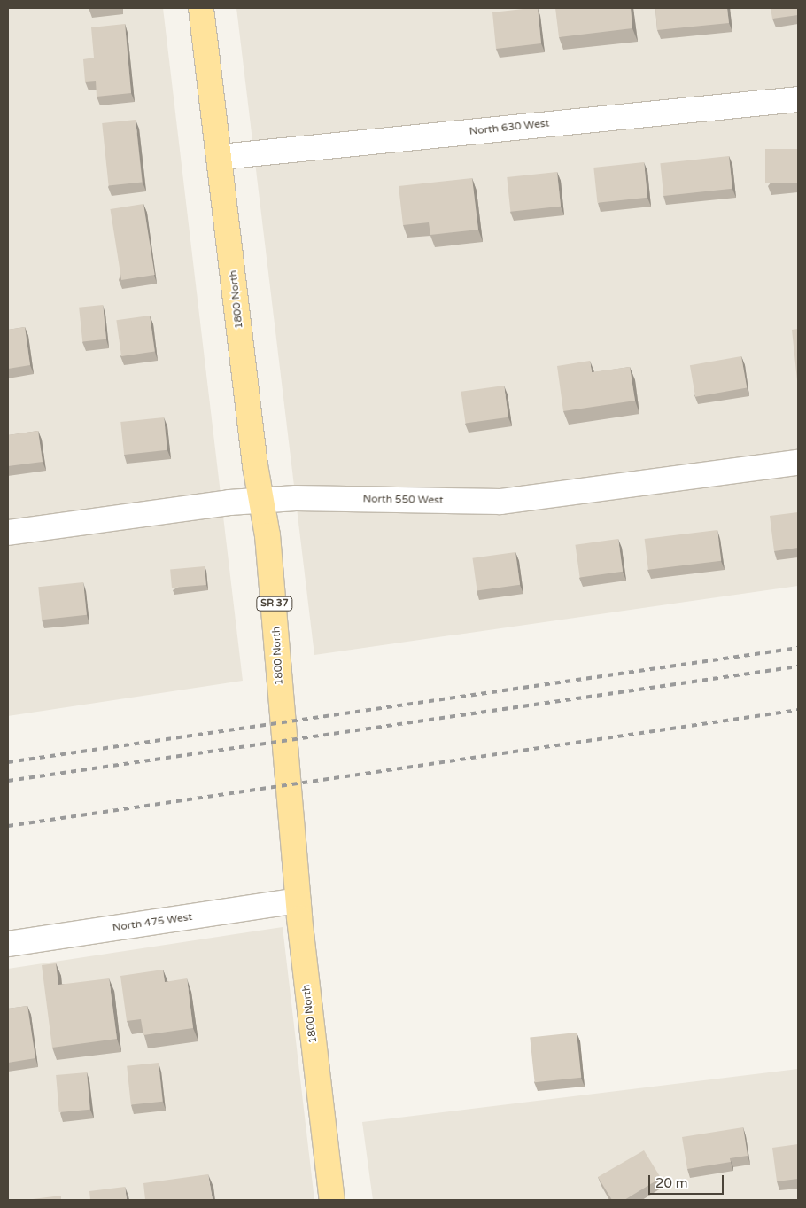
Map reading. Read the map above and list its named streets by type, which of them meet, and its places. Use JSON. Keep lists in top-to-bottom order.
{
  "streets": {
    "main road": ["1800 North", "SR 37"],
    "street": ["North 630 West", "North 550 West", "North 475 West"]
  },
  "crossings": [
    ["North 630 West", "1800 North"],
    ["1800 North", "North 550 West"],
    ["1800 North", "North 475 West"]
  ],
  "scale_bar": "20 m"
}
